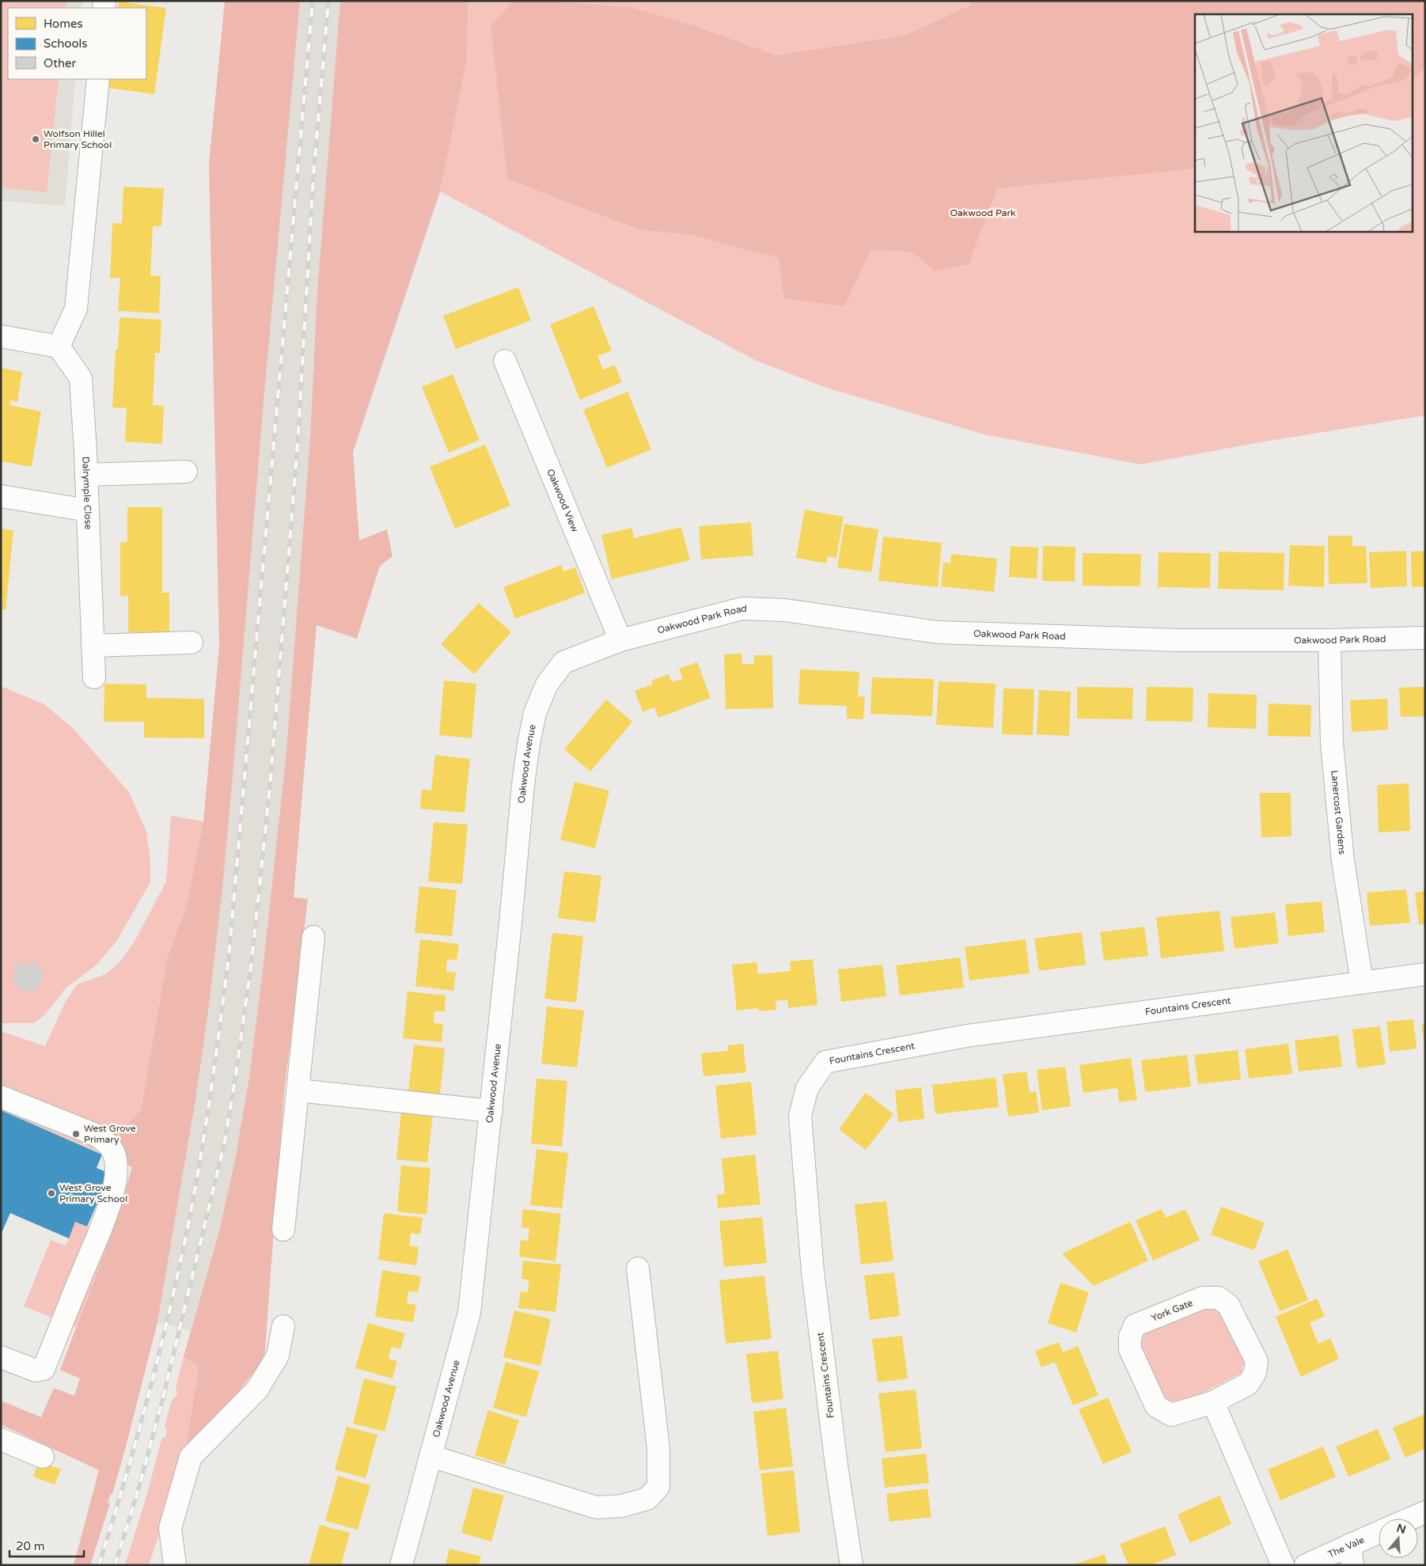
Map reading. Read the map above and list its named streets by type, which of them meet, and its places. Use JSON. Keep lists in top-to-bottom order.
{
  "streets": {
    "street": [
      "Dalrymple Close",
      "Oakwood View",
      "Oakwood Park Road",
      "Oakwood Avenue",
      "Lanercost Gardens",
      "Fountains Crescent",
      "York Gate",
      "The Vale"
    ]
  },
  "crossings": [
    ["Oakwood View", "Oakwood Park Road"],
    ["Oakwood View", "Oakwood Avenue"],
    ["Oakwood Park Road", "Oakwood Avenue"],
    ["Oakwood Park Road", "Lanercost Gardens"],
    ["Lanercost Gardens", "Fountains Crescent"]
  ],
  "parks": ["Oakwood Park"],
  "places": ["Wolfson Hillel Primary School", "West Grove Primary", "West Grove Primary School"],
  "legend": ["Homes", "Schools", "Other"],
  "scale_bar": "20 m",
  "north": "top"
}
